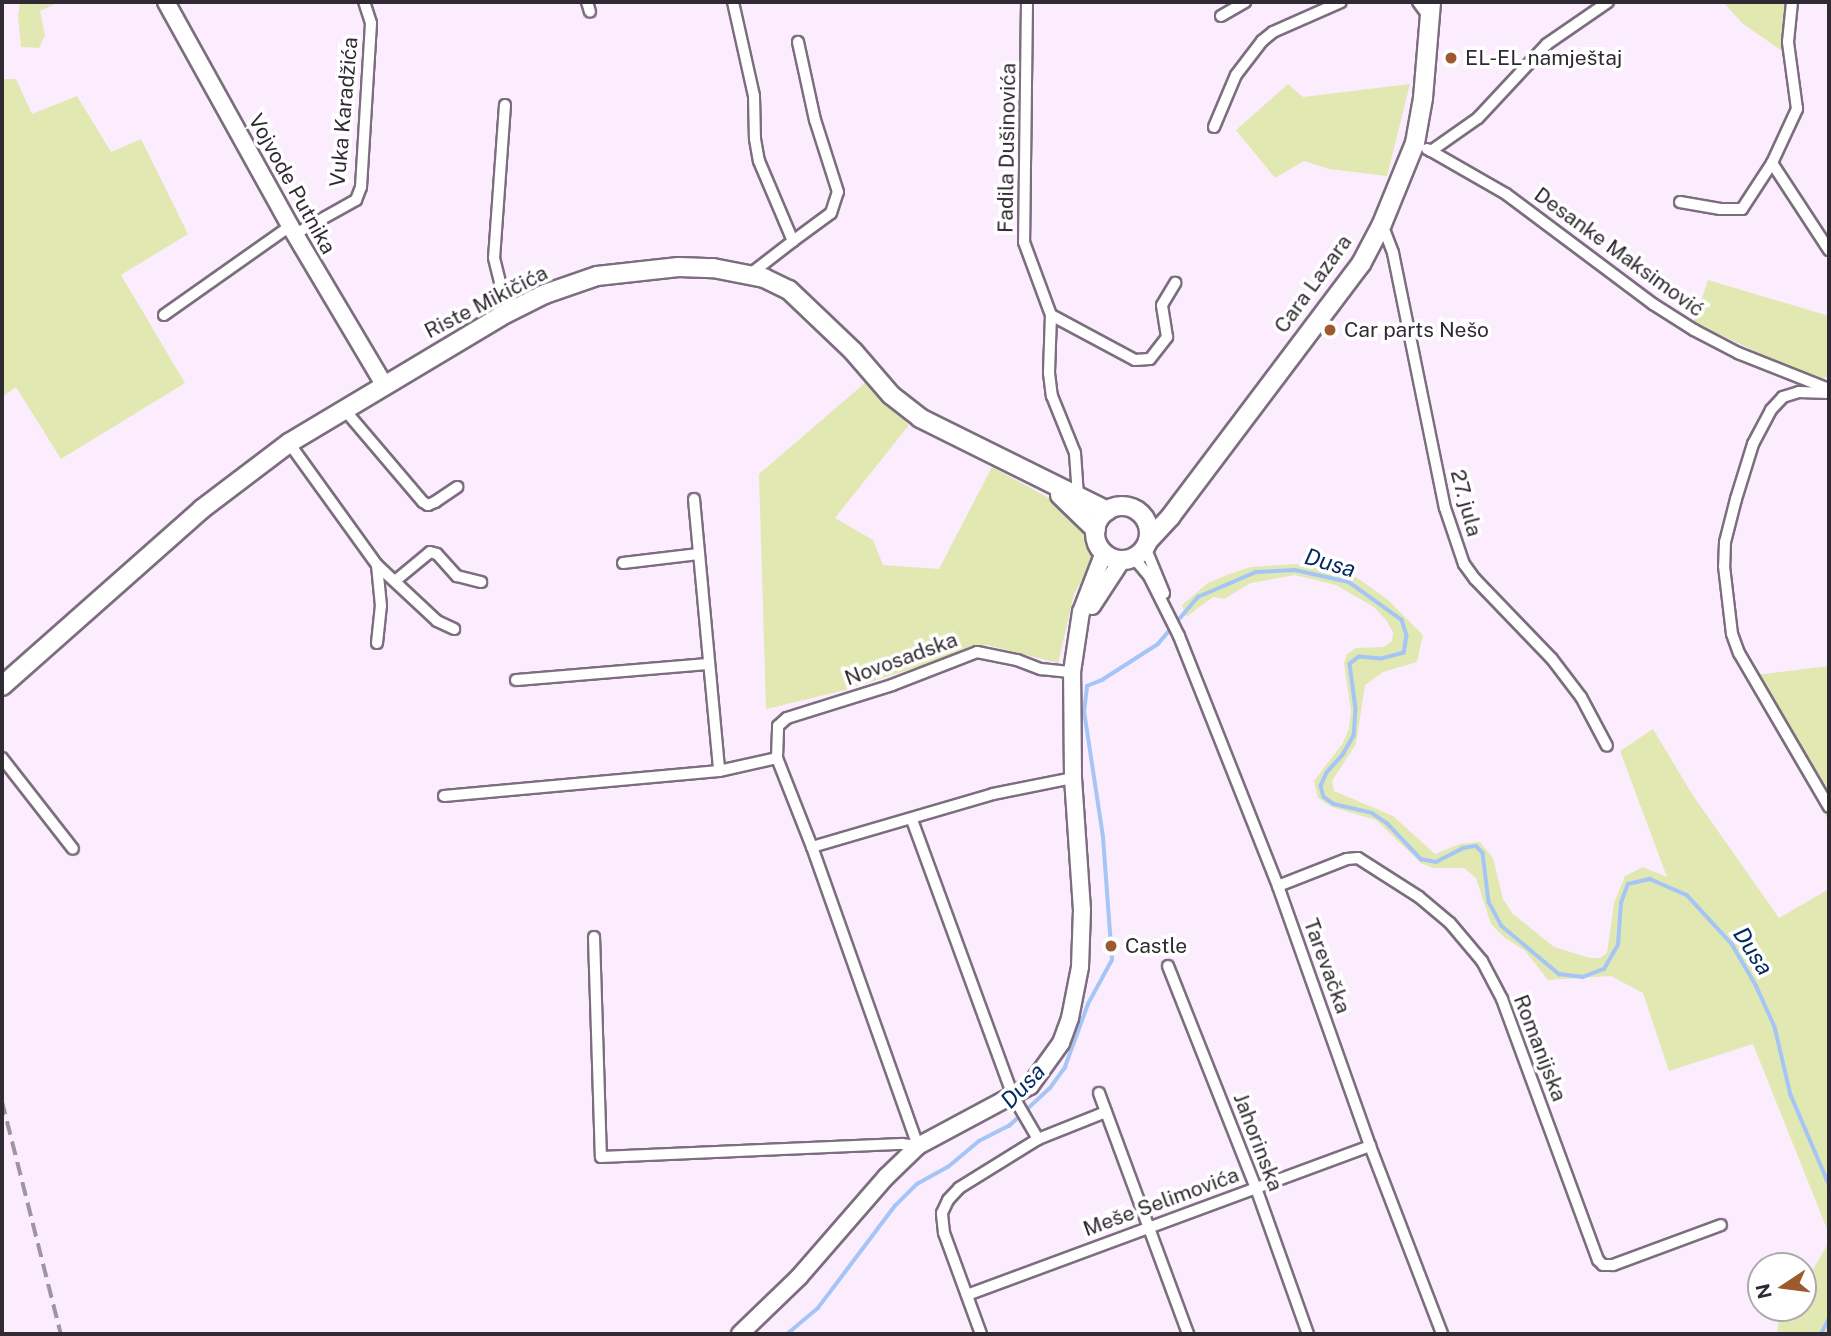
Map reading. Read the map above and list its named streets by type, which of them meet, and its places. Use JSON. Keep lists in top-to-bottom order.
{
  "streets": {
    "main road": ["Vojvode Putnika", "Cara Lazara", "Riste Mikičića"],
    "street": [
      "Vuka Karadžića",
      "Fadila Dušinovića",
      "Desanke Maksimović",
      "27. jula",
      "Novosadska",
      "Tarevačka",
      "Romanijska",
      "Jahorinska",
      "Meše Selimovića"
    ]
  },
  "crossings": [
    ["Vuka Karadžića", "Vojvode Putnika"],
    ["Fadila Dušinovića", "Riste Mikičića"],
    ["Vojvode Putnika", "Riste Mikičića"],
    ["Desanke Maksimović", "Cara Lazara"],
    ["Cara Lazara", "Riste Mikičića"],
    ["Cara Lazara", "27. jula"],
    ["Tarevačka", "Romanijska"],
    ["Tarevačka", "Meše Selimovića"],
    ["Jahorinska", "Meše Selimovića"]
  ],
  "water": ["Dusa"],
  "places": ["EL-EL namještaj", "Car parts Nešo", "Castle"],
  "north": "left"
}
